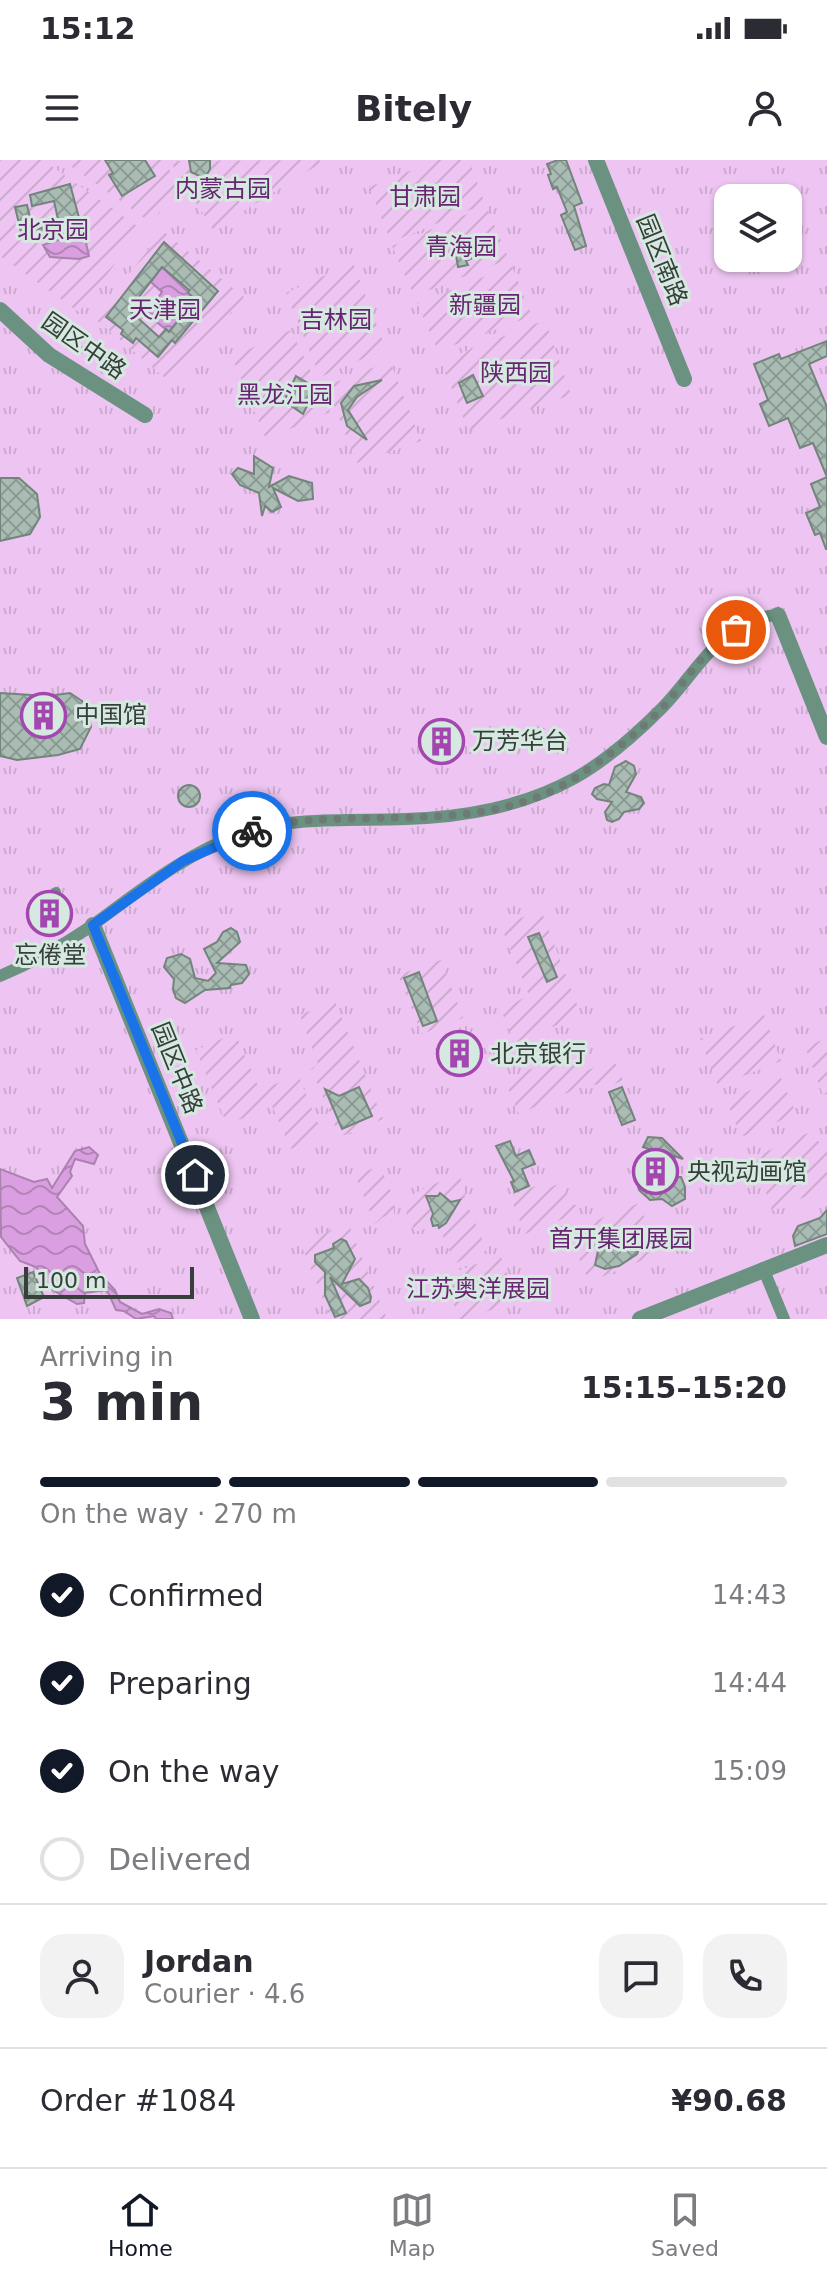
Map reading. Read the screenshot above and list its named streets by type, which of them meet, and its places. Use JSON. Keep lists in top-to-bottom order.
{
  "streets": {
    "street": ["园区南路", "园区中路"]
  },
  "parks": [
    "内蒙古园",
    "甘肃园",
    "北京园",
    "青海园",
    "新疆园",
    "天津园",
    "吉林园",
    "陕西园",
    "黑龙江园",
    "首开集团展园",
    "江苏奥洋展园"
  ],
  "places": {
    "building": [
      "中国馆",
      "万芳华台",
      "忘倦堂",
      "北京银行",
      "央视动画馆"
    ]
  },
  "scale_bar": "100 m",
  "page": {
    "status": "15:12",
    "header": "Bitely",
    "scale": "100 m",
    "heading": ["3 min", "Arriving in", "15:15–15:20"],
    "panel": [
      "Jordan",
      "Courier · 4.6",
      "Order #1084",
      "¥90.68"
    ],
    "bar": "On the way · 270 m",
    "list": [
      ["Confirmed", "14:43"],
      ["Preparing", "14:44"],
      ["On the way", "15:09"],
      "Delivered"
    ],
    "tabs": ["Home", "Map", "Saved"]
  }
}
